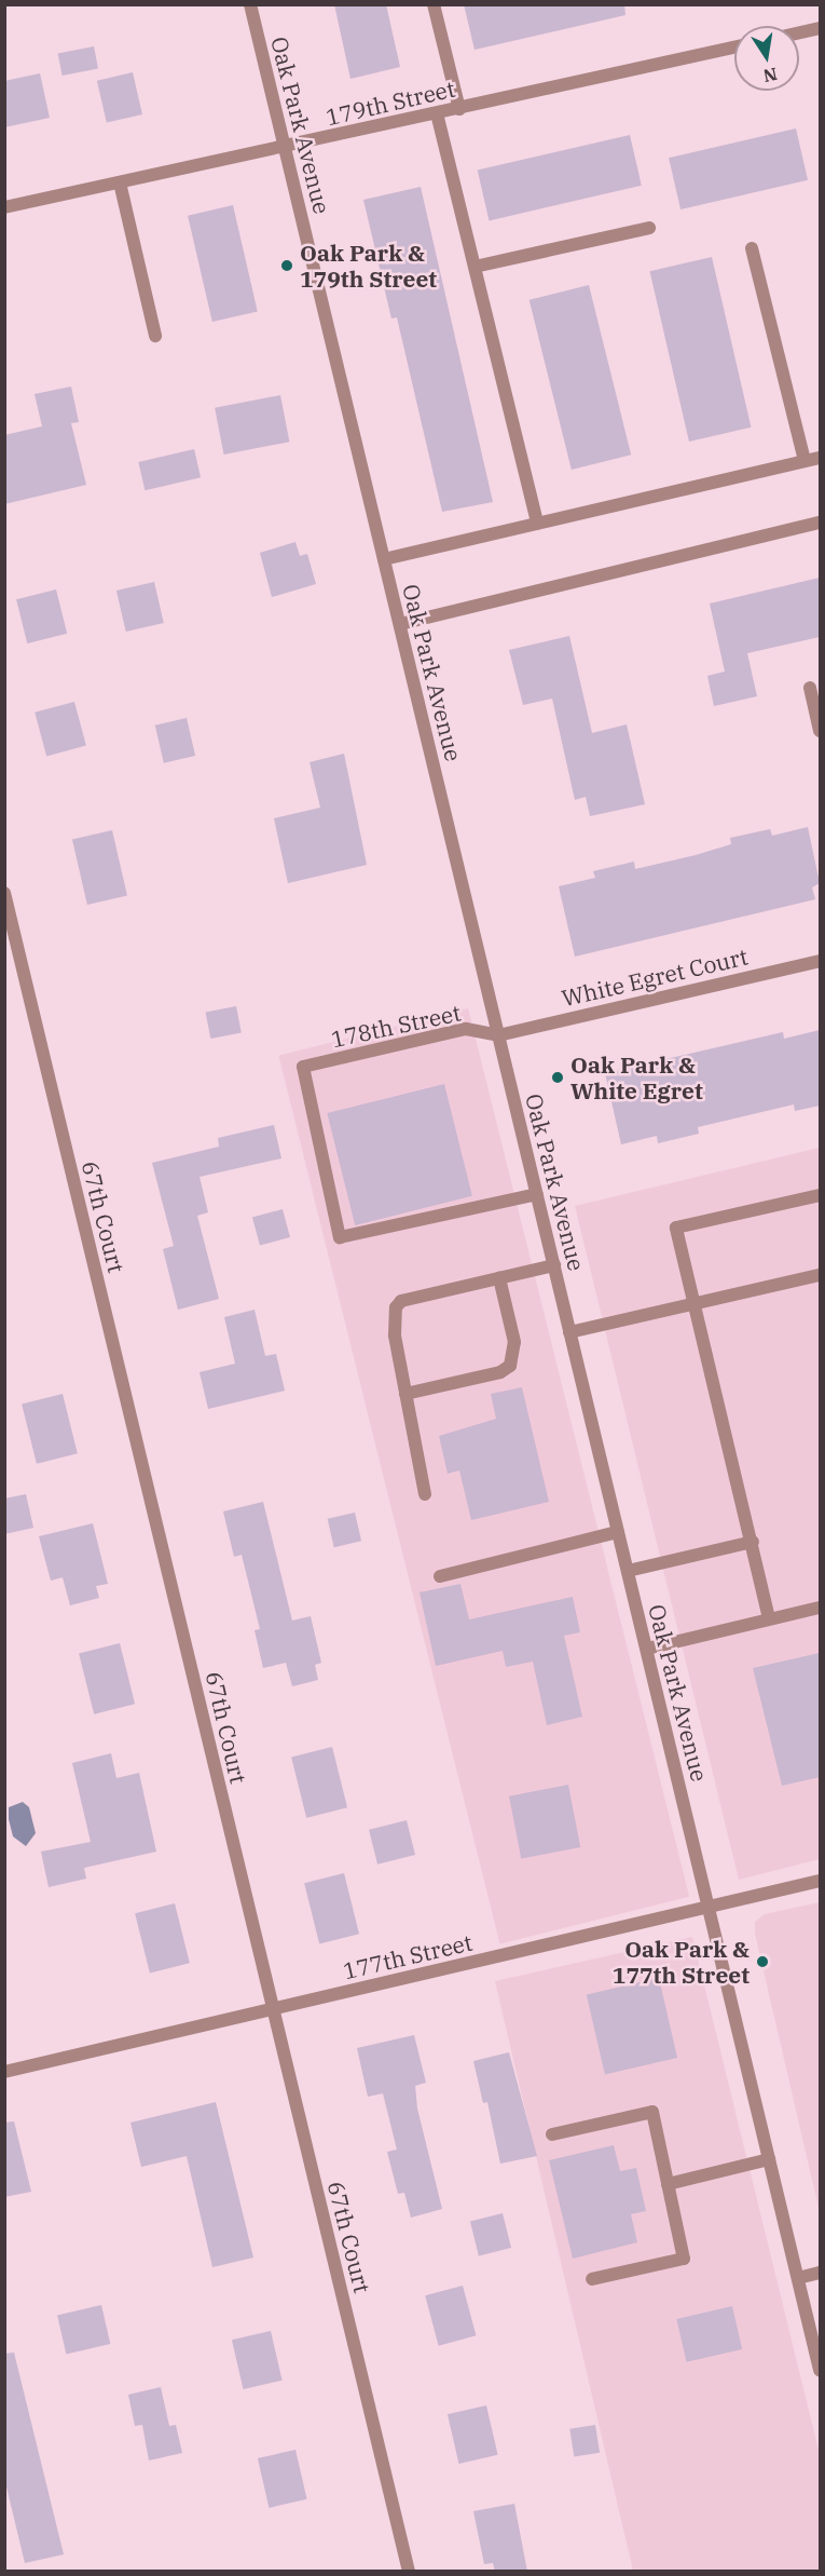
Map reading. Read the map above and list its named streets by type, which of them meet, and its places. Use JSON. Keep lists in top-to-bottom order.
{
  "streets": {
    "street": [
      "179th Street",
      "Oak Park Avenue",
      "White Egret Court",
      "178th Street",
      "67th Court",
      "177th Street"
    ]
  },
  "crossings": [
    ["179th Street", "Oak Park Avenue"],
    ["Oak Park Avenue", "White Egret Court"],
    ["Oak Park Avenue", "178th Street"],
    ["Oak Park Avenue", "177th Street"],
    ["White Egret Court", "178th Street"],
    ["67th Court", "177th Street"]
  ],
  "places": ["Oak Park & 179th Street", "Oak Park & White Egret", "Oak Park & 177th Street"],
  "north": "bottom"
}
